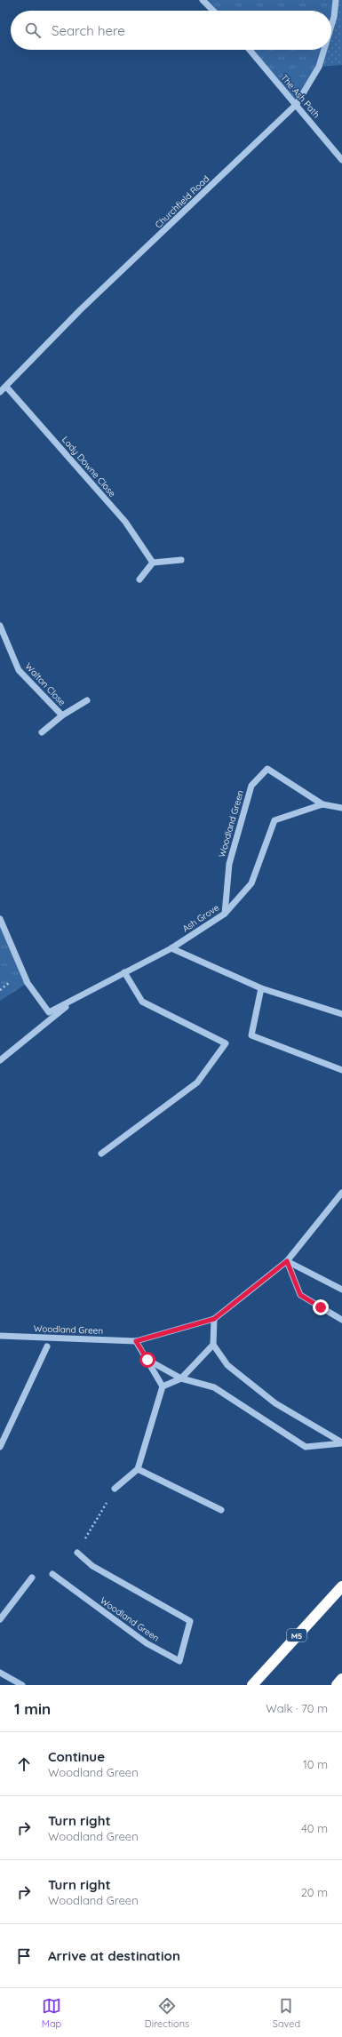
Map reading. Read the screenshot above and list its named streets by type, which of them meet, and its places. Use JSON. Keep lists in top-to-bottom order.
{
  "streets": {
    "highway": ["M5"],
    "street": [
      "The Ash Path",
      "Churchfield Road",
      "Lady Downe Close",
      "Walton Close",
      "Woodland Green",
      "Ash Grove"
    ]
  },
  "crossings": [
    ["The Ash Path", "Churchfield Road"],
    ["Churchfield Road", "Lady Downe Close"],
    ["Woodland Green", "Ash Grove"]
  ],
  "page": {
    "search": "Search here",
    "heading": ["1 min", "Walk · 70 m"],
    "list": [
      ["Continue", "Woodland Green", "10 m"],
      ["Turn right", "Woodland Green", "40 m"],
      ["Turn right", "Woodland Green", "20 m"],
      "Arrive at destination"
    ],
    "nav": ["Map", "Directions", "Saved"]
  }
}
